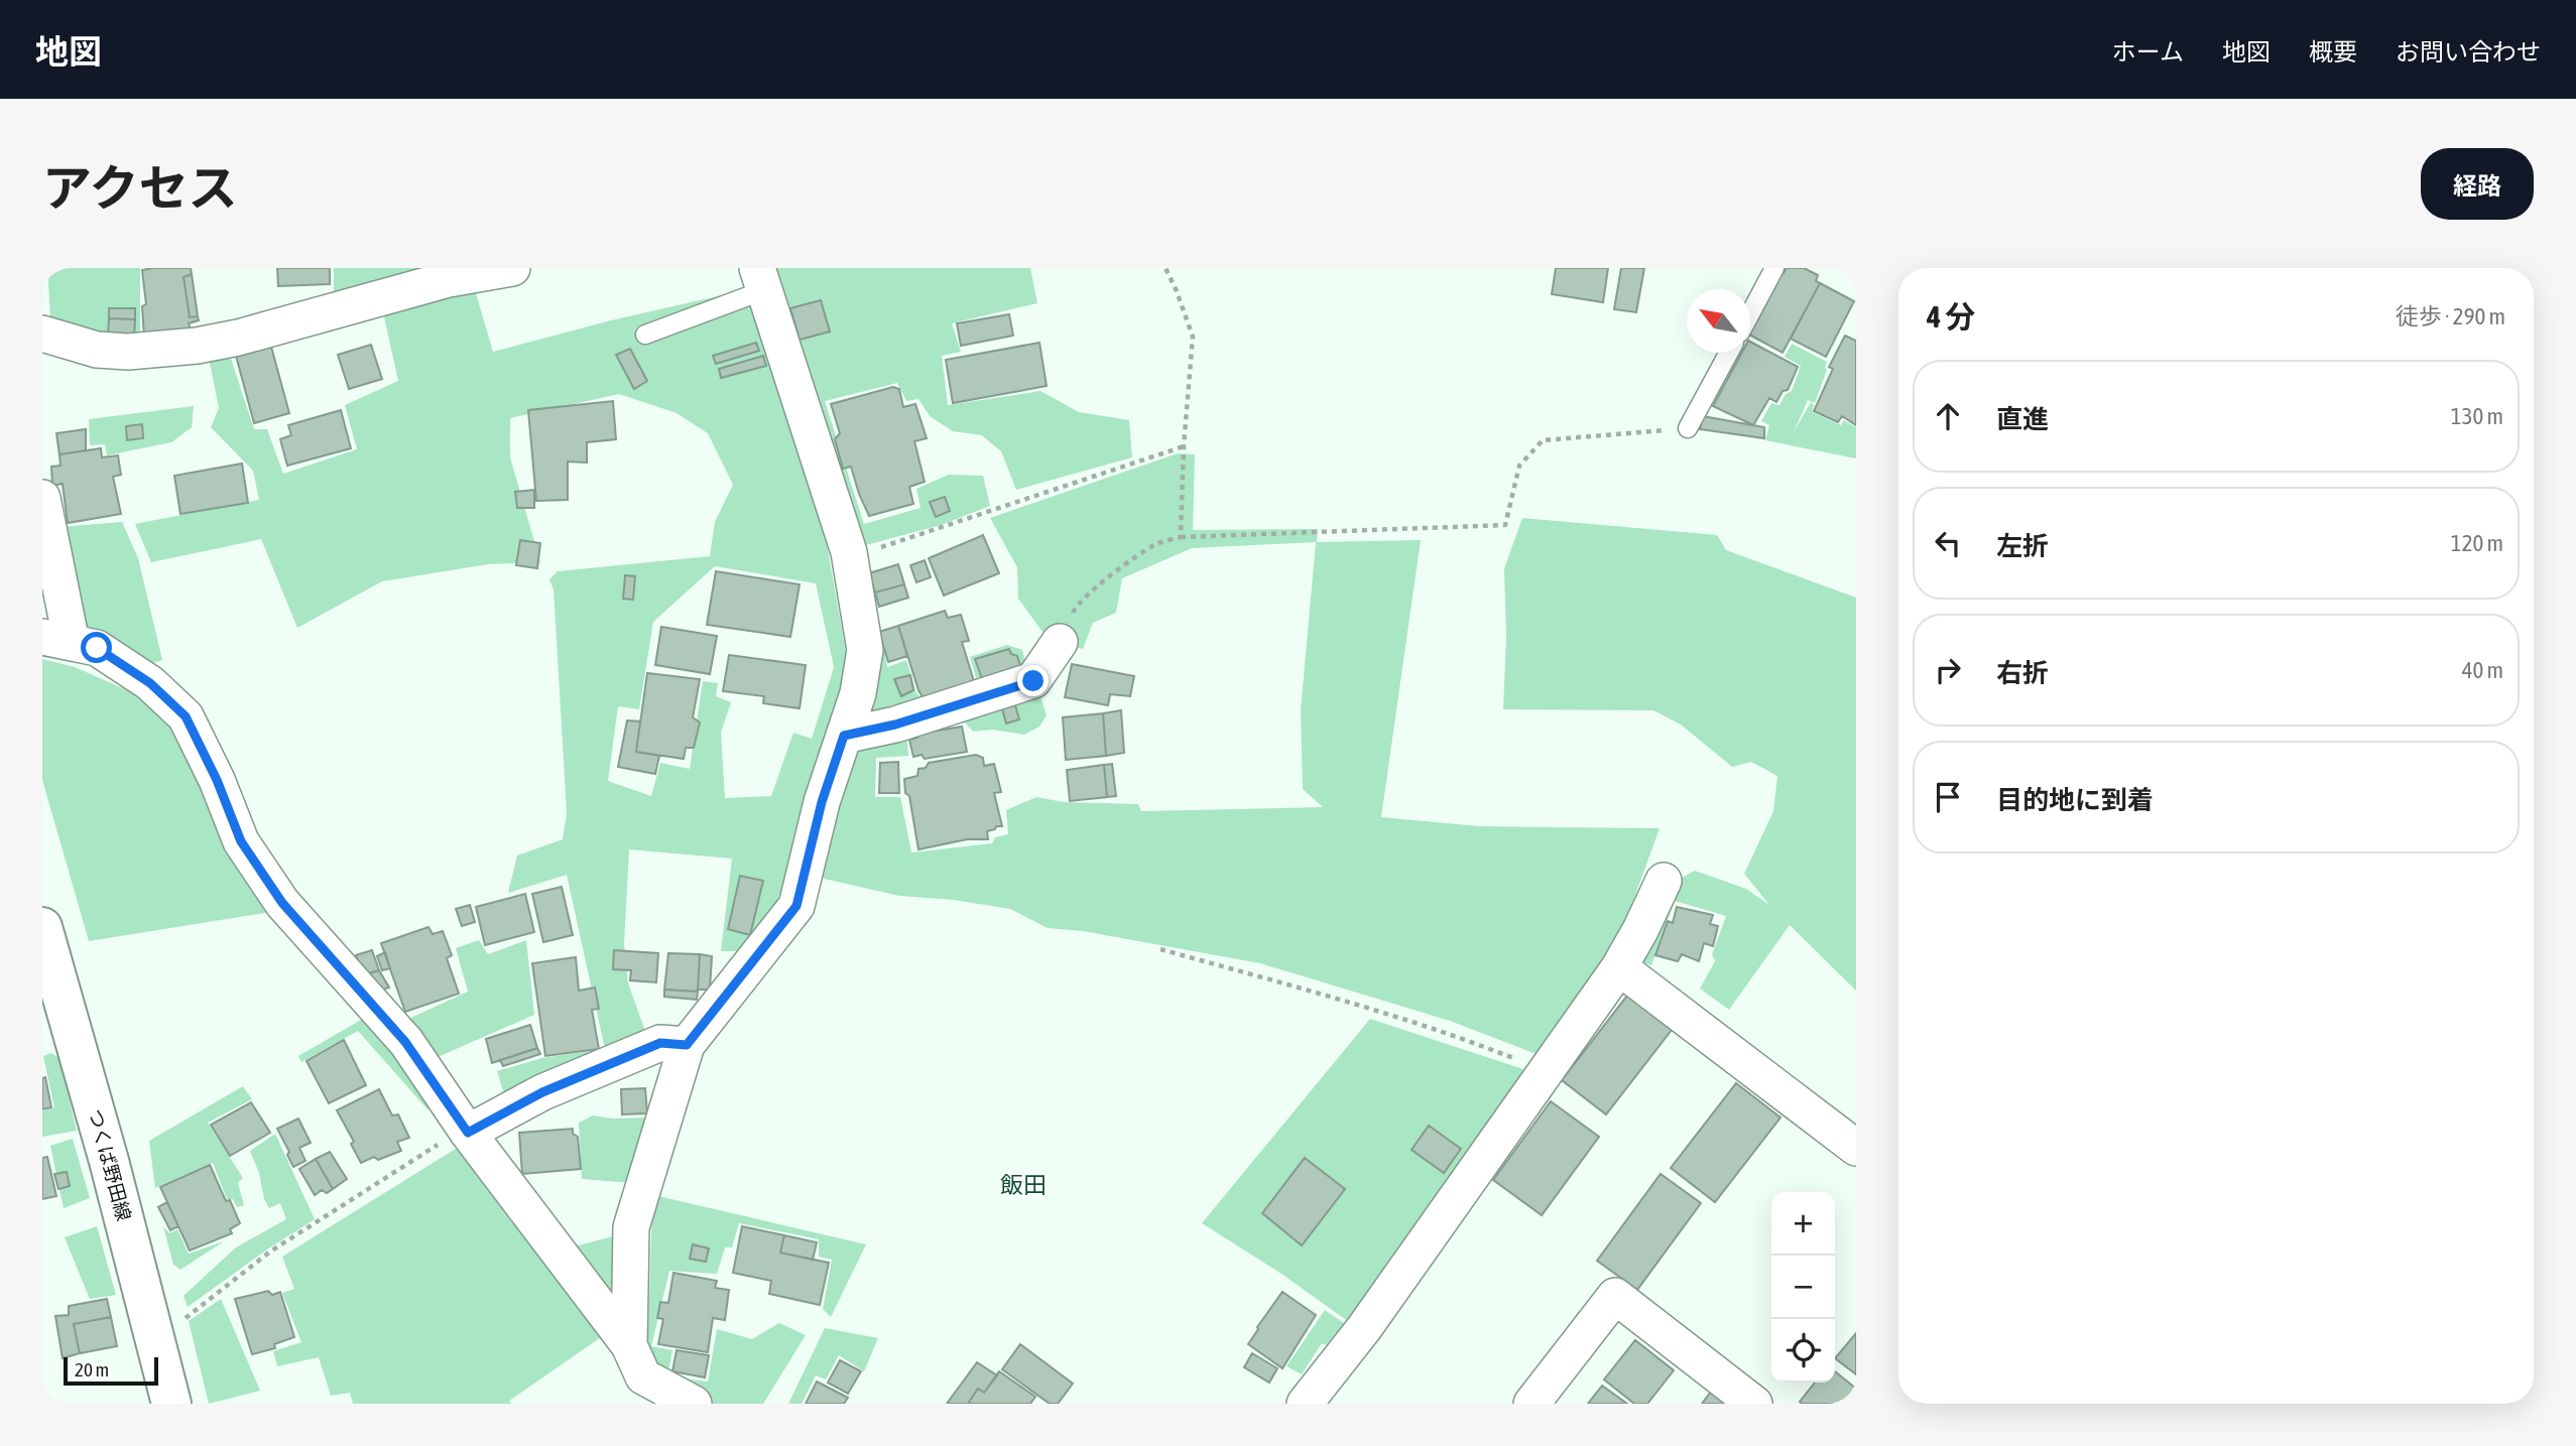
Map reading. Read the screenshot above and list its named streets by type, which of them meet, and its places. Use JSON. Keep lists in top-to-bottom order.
{
  "streets": {
    "main road": ["つくば野田線"]
  },
  "districts": ["飯田"],
  "scale_bar": "20 m",
  "north": "top left",
  "page": {
    "header": "地図",
    "nav": [
      "ホーム",
      "地図",
      "概要",
      "お問い合わせ"
    ],
    "title": "アクセス",
    "buttons": "経路",
    "heading": ["4 分", "徒歩 · 290 m"],
    "list": [
      ["直進", "130 m"],
      ["左折", "120 m"],
      ["右折", "40 m"],
      "目的地に到着"
    ],
    "map_buttons": ["+", "−"],
    "scale": "20 m"
  }
}
